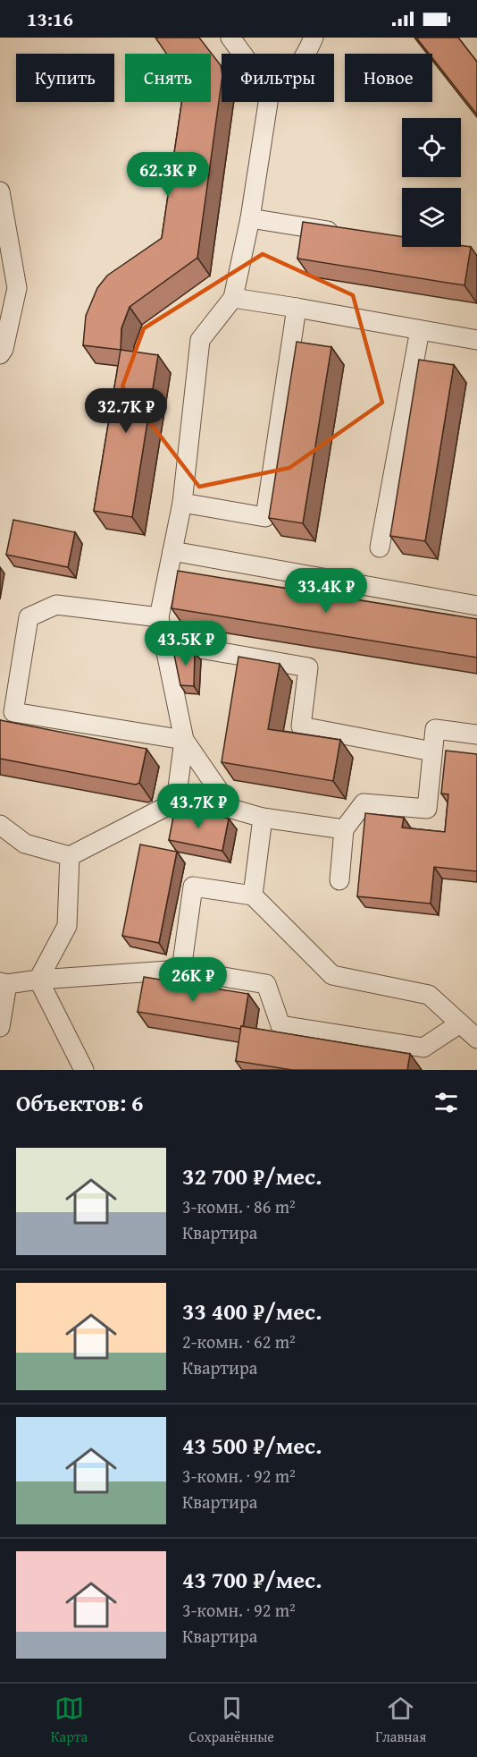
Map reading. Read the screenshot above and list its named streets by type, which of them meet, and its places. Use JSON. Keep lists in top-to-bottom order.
{
  "page": {
    "status": "13:16",
    "chip": [
      "Купить",
      "Снять",
      "Фильтры",
      "Новое"
    ],
    "price": [
      "62.3K ₽",
      "32.7K ₽",
      "33.4K ₽",
      "43.5K ₽",
      "43.7K ₽",
      "26K ₽"
    ],
    "heading": "Объектов: 6",
    "list": [
      {
        "name": "32 700 ₽/мес.",
        "note": "3-комн. · 86 m² · Квартира"
      },
      {
        "name": "33 400 ₽/мес.",
        "note": "2-комн. · 62 m² · Квартира"
      },
      {
        "name": "43 500 ₽/мес.",
        "note": "3-комн. · 92 m² · Квартира"
      },
      {
        "name": "43 700 ₽/мес.",
        "note": "3-комн. · 92 m² · Квартира"
      }
    ],
    "tabs": ["Карта", "Сохранённые", "Главная"]
  }
}
